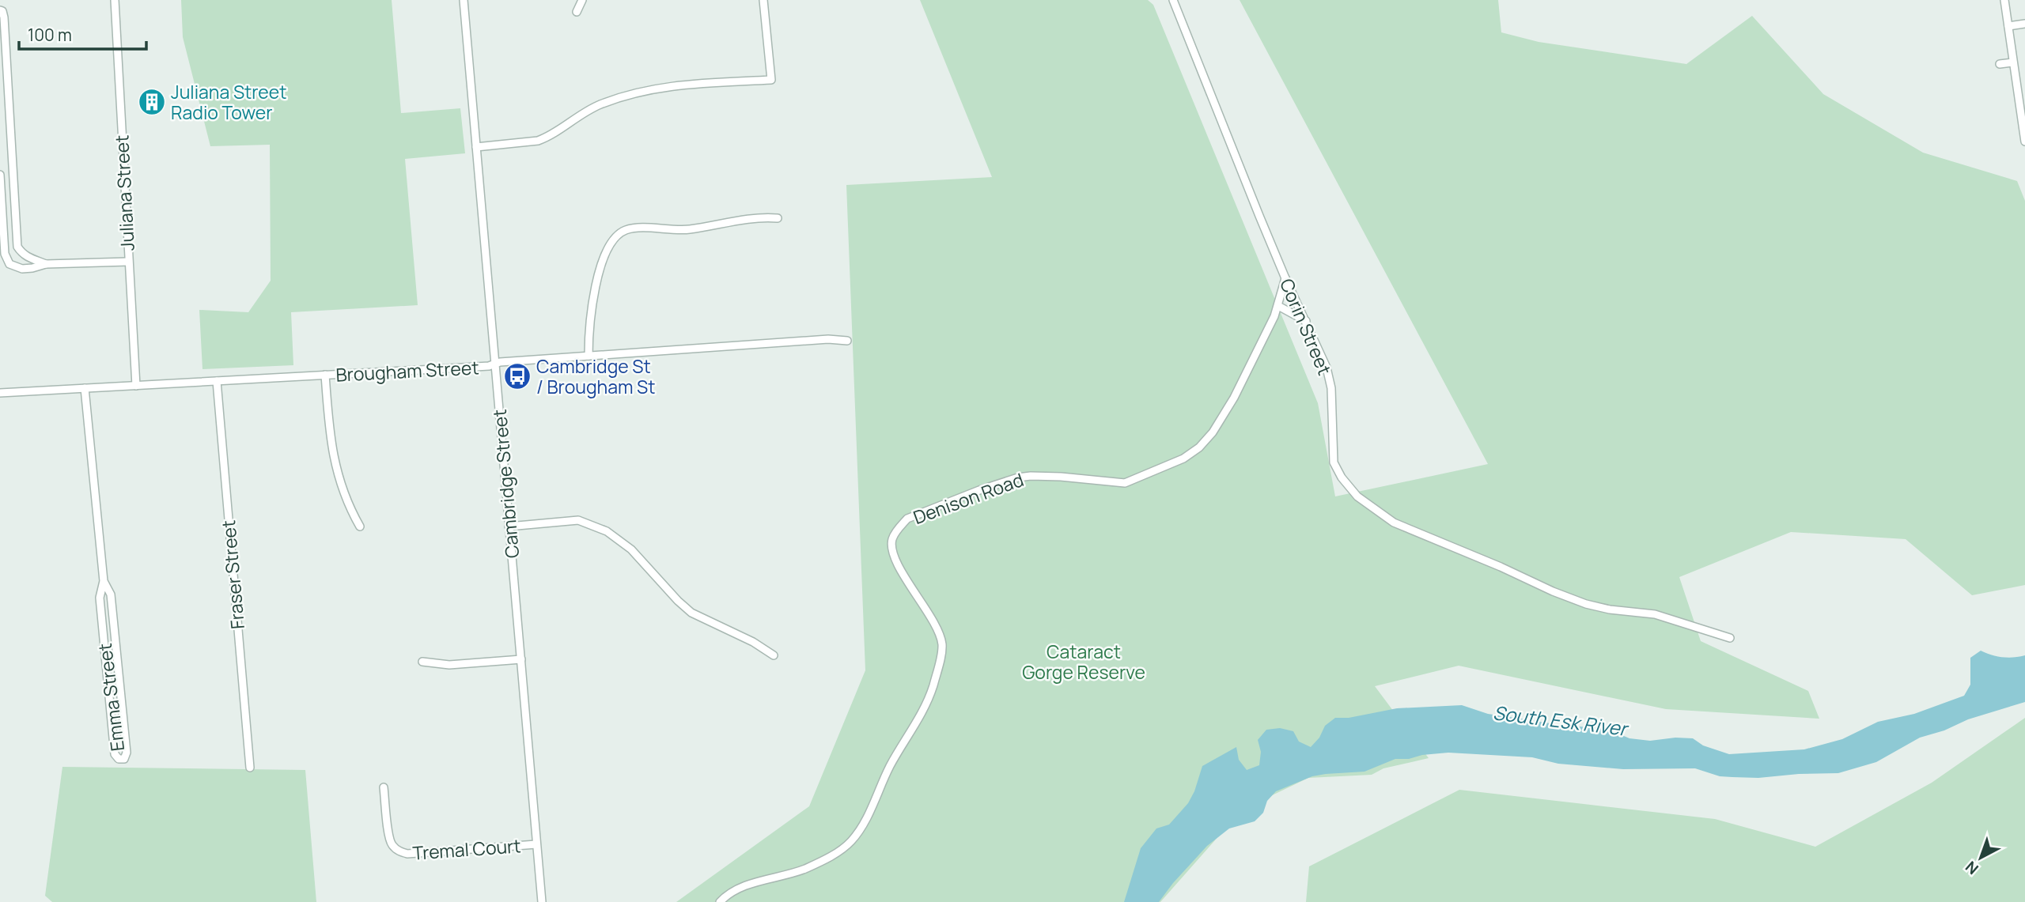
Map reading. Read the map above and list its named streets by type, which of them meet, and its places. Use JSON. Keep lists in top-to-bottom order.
{
  "streets": {
    "street": [
      "Juliana Street",
      "Corin Street",
      "Brougham Street",
      "Cambridge Street",
      "Denison Road",
      "Fraser Street",
      "Emma Street",
      "Tremal Court"
    ]
  },
  "crossings": [
    ["Juliana Street", "Brougham Street"],
    ["Corin Street", "Denison Road"],
    ["Brougham Street", "Cambridge Street"],
    ["Brougham Street", "Fraser Street"],
    ["Brougham Street", "Emma Street"],
    ["Cambridge Street", "Tremal Court"]
  ],
  "water": ["South Esk River"],
  "parks": ["Cataract Gorge Reserve"],
  "places": {
    "building": ["Juliana Street Radio Tower"],
    "bus stop": ["Cambridge St / Brougham St"]
  },
  "scale_bar": "100 m",
  "north": "bottom left"
}
